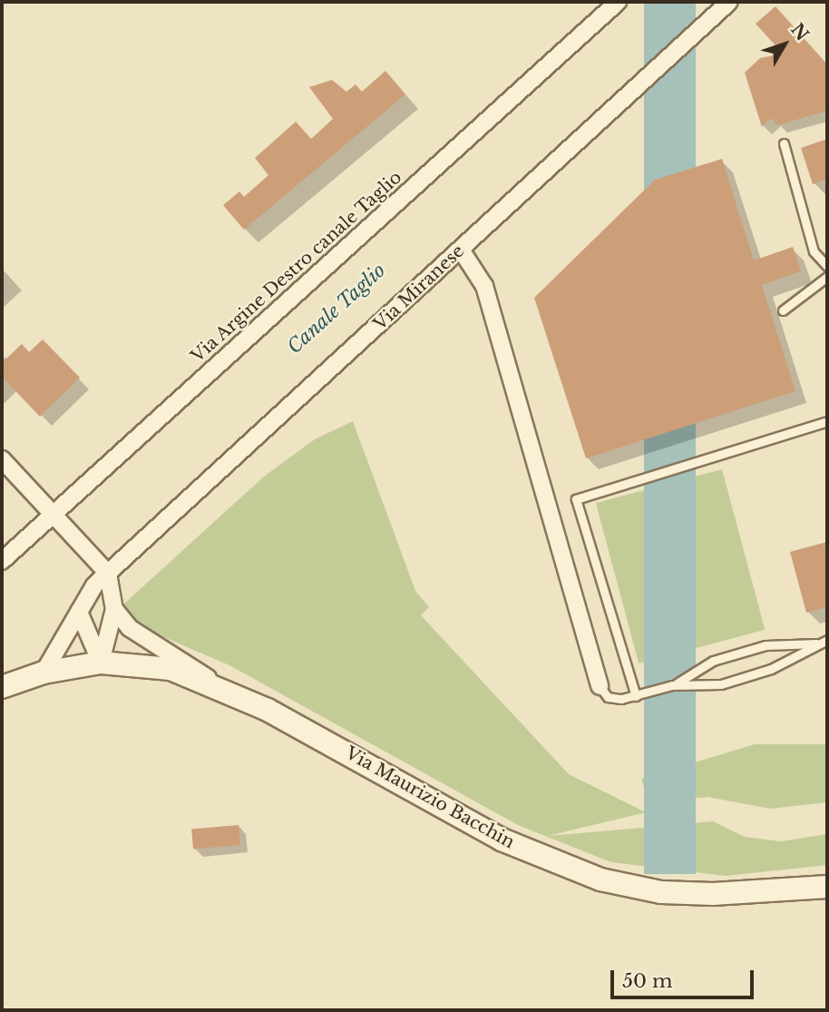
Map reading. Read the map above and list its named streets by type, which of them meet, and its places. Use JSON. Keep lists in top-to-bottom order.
{
  "streets": {
    "main road": ["Via Maurizio Bacchin"],
    "street": ["Via Argine Destro canale Taglio", "Via Miranese"]
  },
  "crossings": [
    ["Via Miranese", "Via Maurizio Bacchin"]
  ],
  "water": ["Canale Taglio"],
  "scale_bar": "50 m",
  "north": "top right"
}
